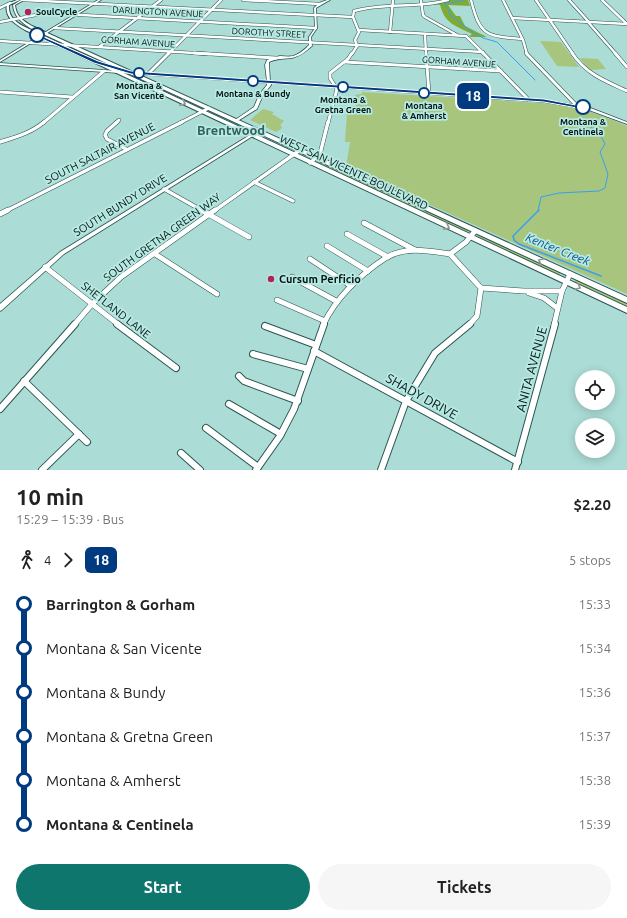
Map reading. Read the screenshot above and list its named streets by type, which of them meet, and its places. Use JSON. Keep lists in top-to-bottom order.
{
  "streets": {
    "main road": ["WEST SAN VICENTE BOULEVARD"],
    "street": [
      "DARLINGTON AVENUE",
      "DOROTHY STREET",
      "GORHAM AVENUE",
      "SOUTH SALTAIR AVENUE",
      "SOUTH BUNDY DRIVE",
      "SOUTH GRETNA GREEN WAY",
      "SHETLAND LANE",
      "ANITA AVENUE",
      "SHADY DRIVE"
    ]
  },
  "crossings": [
    ["DARLINGTON AVENUE", "WEST SAN VICENTE BOULEVARD"],
    ["GORHAM AVENUE", "WEST SAN VICENTE BOULEVARD"],
    ["SOUTH SALTAIR AVENUE", "WEST SAN VICENTE BOULEVARD"],
    ["WEST SAN VICENTE BOULEVARD", "SOUTH BUNDY DRIVE"],
    ["WEST SAN VICENTE BOULEVARD", "SOUTH GRETNA GREEN WAY"],
    ["WEST SAN VICENTE BOULEVARD", "ANITA AVENUE"],
    ["SOUTH BUNDY DRIVE", "SHETLAND LANE"],
    ["SOUTH GRETNA GREEN WAY", "SHETLAND LANE"],
    ["ANITA AVENUE", "SHADY DRIVE"]
  ],
  "districts": ["Brentwood"],
  "water": ["Kenter Creek"],
  "places": [
    "SoulCycle",
    "Montana & San Vicente",
    "Montana & Bundy",
    "Montana & Gretna Green",
    "Montana & Amherst",
    "Montana & Centinela",
    "Cursum Perficio"
  ],
  "lines": ["bus line 18"],
  "page": {
    "on_map": "18",
    "heading": ["10 min", "15:29 – 15:39 · Bus", "$2.20"],
    "legs": ["4", "18", "5 stops"],
    "list": [
      {
        "name": "Barrington & Gorham",
        "value": "15:33"
      },
      {
        "name": "Montana & San Vicente",
        "value": "15:34"
      },
      {
        "name": "Montana & Bundy",
        "value": "15:36"
      },
      {
        "name": "Montana & Gretna Green",
        "value": "15:37"
      },
      {
        "name": "Montana & Amherst",
        "value": "15:38"
      },
      {
        "name": "Montana & Centinela",
        "value": "15:39"
      }
    ],
    "buttons": ["Start", "Tickets"]
  }
}
